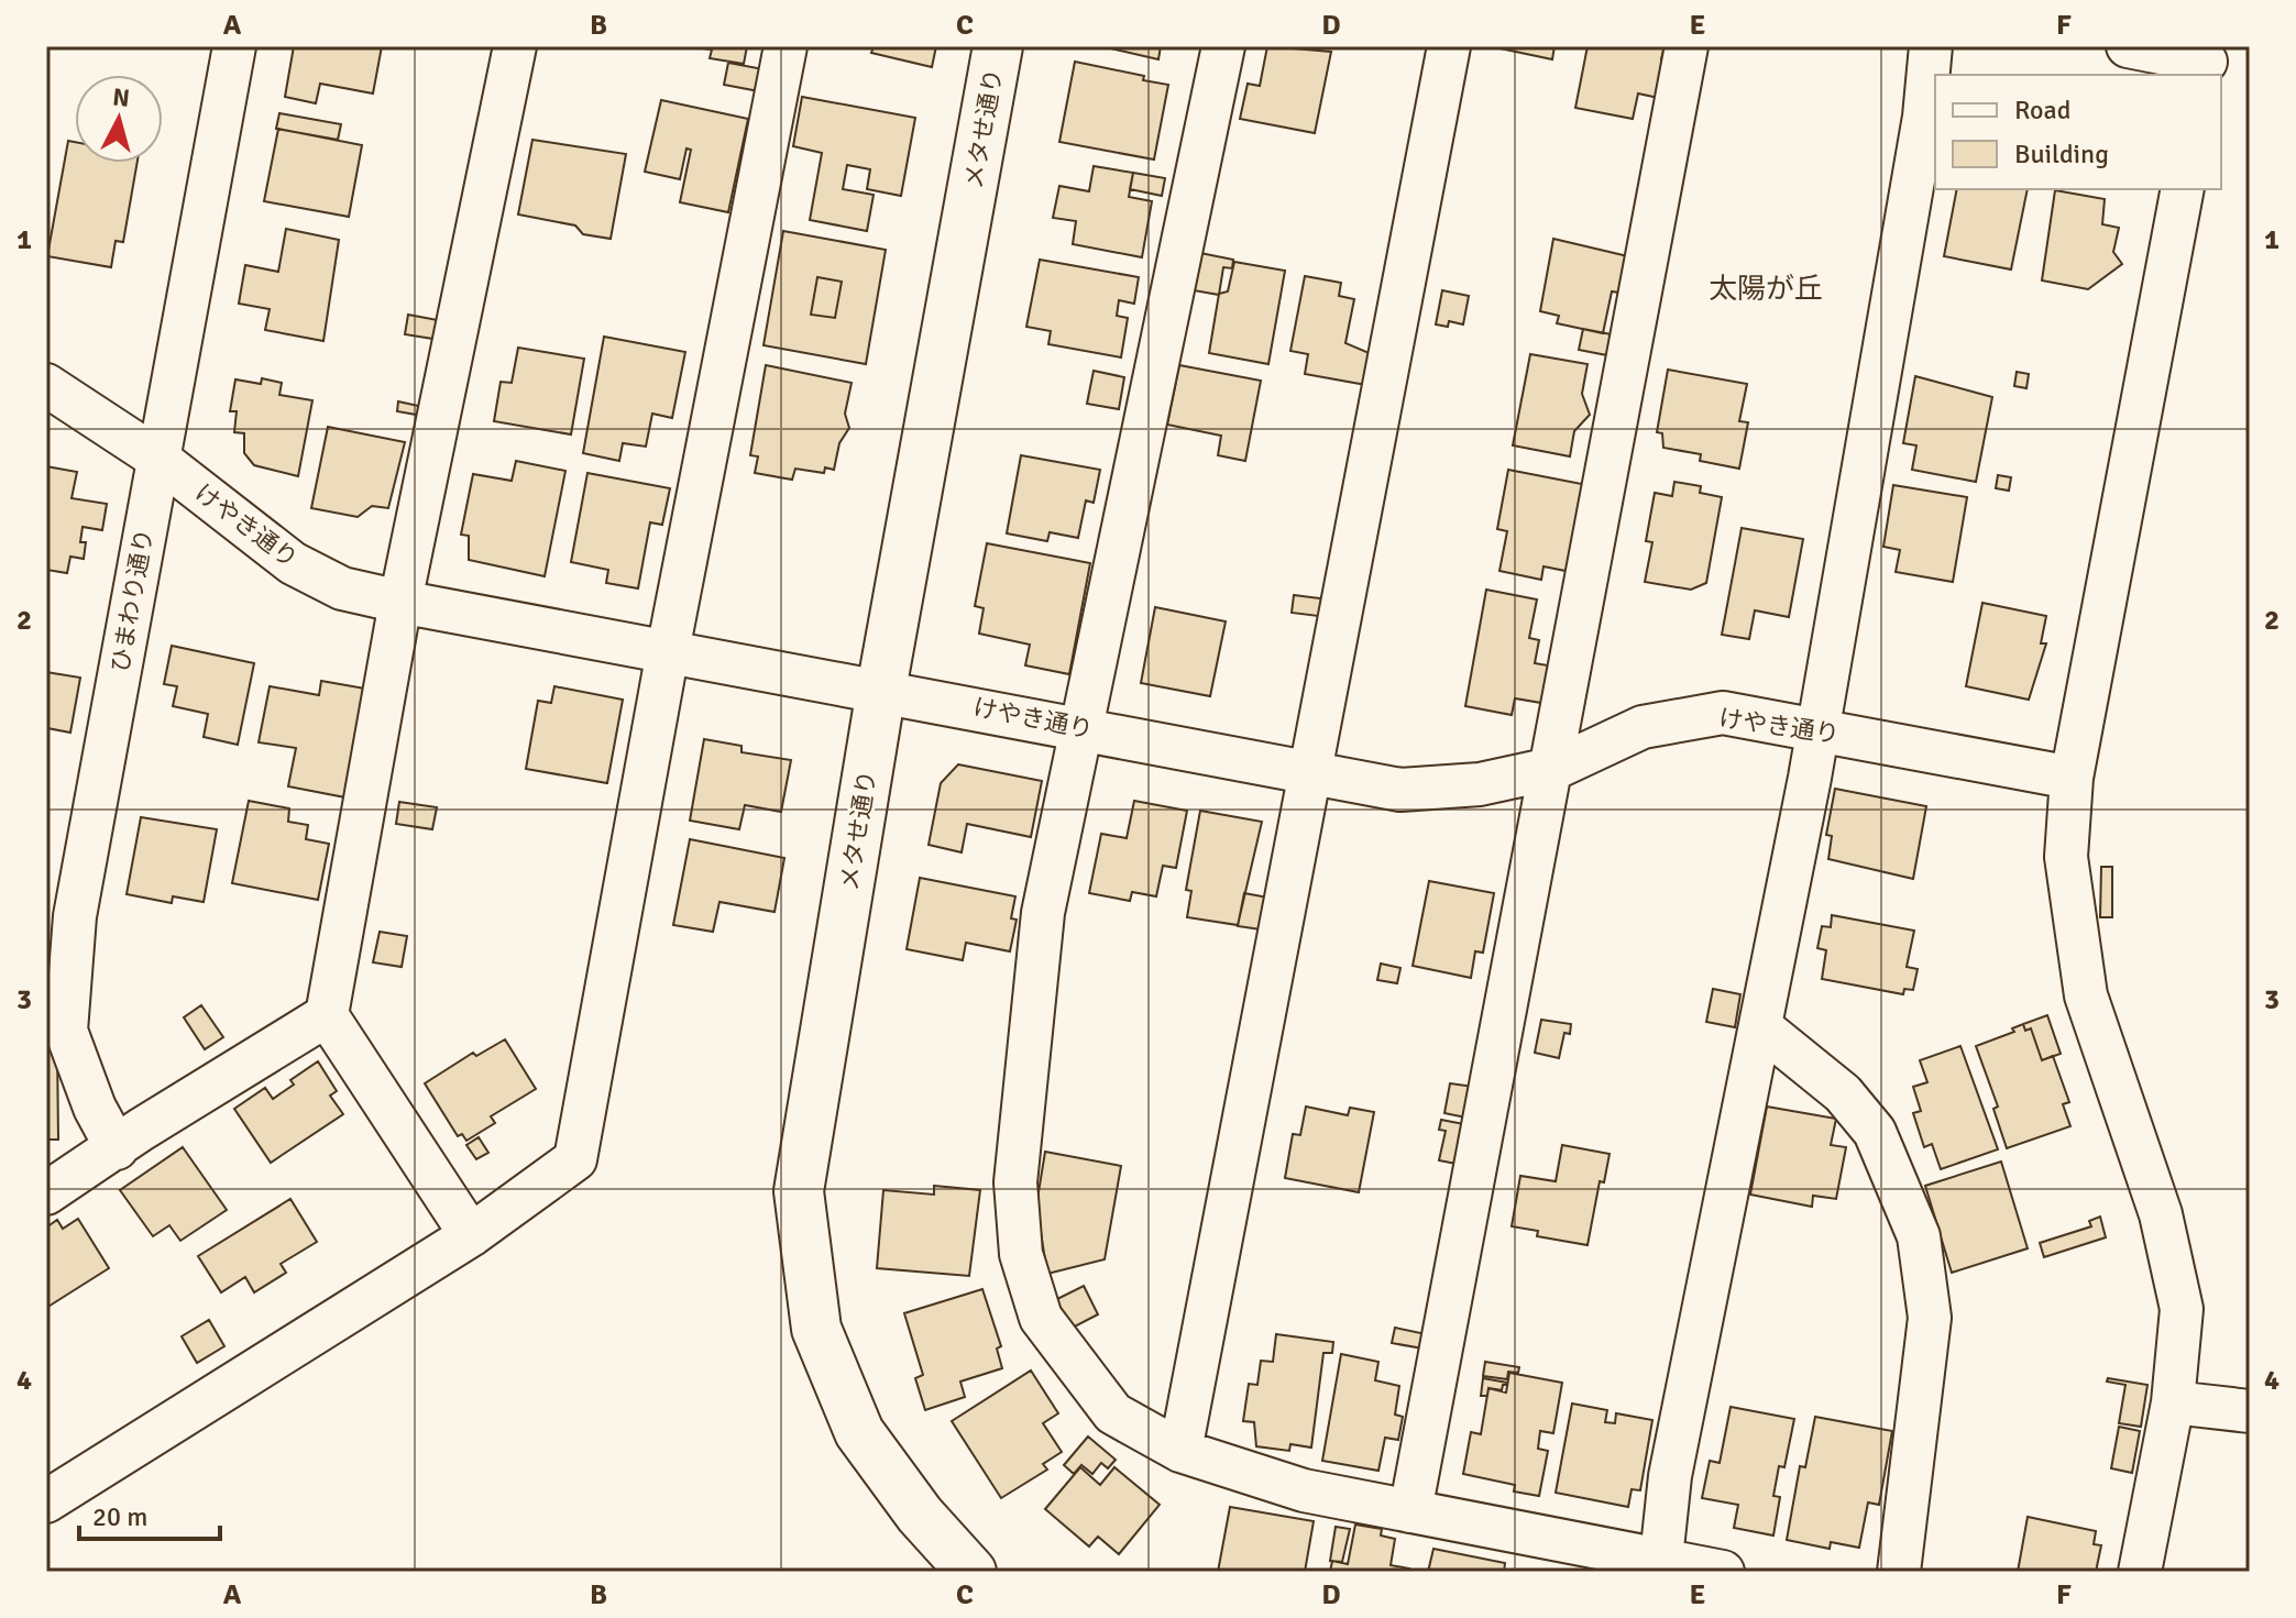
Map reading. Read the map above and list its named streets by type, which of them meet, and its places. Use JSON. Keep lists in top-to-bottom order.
{
  "streets": {
    "street": ["メタせ通り", "けやき通り", "ひまわり通り"]
  },
  "crossings": [
    ["メタせ通り", "けやき通り"],
    ["けやき通り", "ひまわり通り"]
  ],
  "districts": ["太陽が丘"],
  "legend": ["Road", "Building"],
  "scale_bar": "20 m",
  "north": "top",
  "grid": {
    "columns": [
      "A",
      "B",
      "C",
      "D",
      "E",
      "F"
    ],
    "rows": [
      "1",
      "2",
      "3",
      "4"
    ]
  }
}
